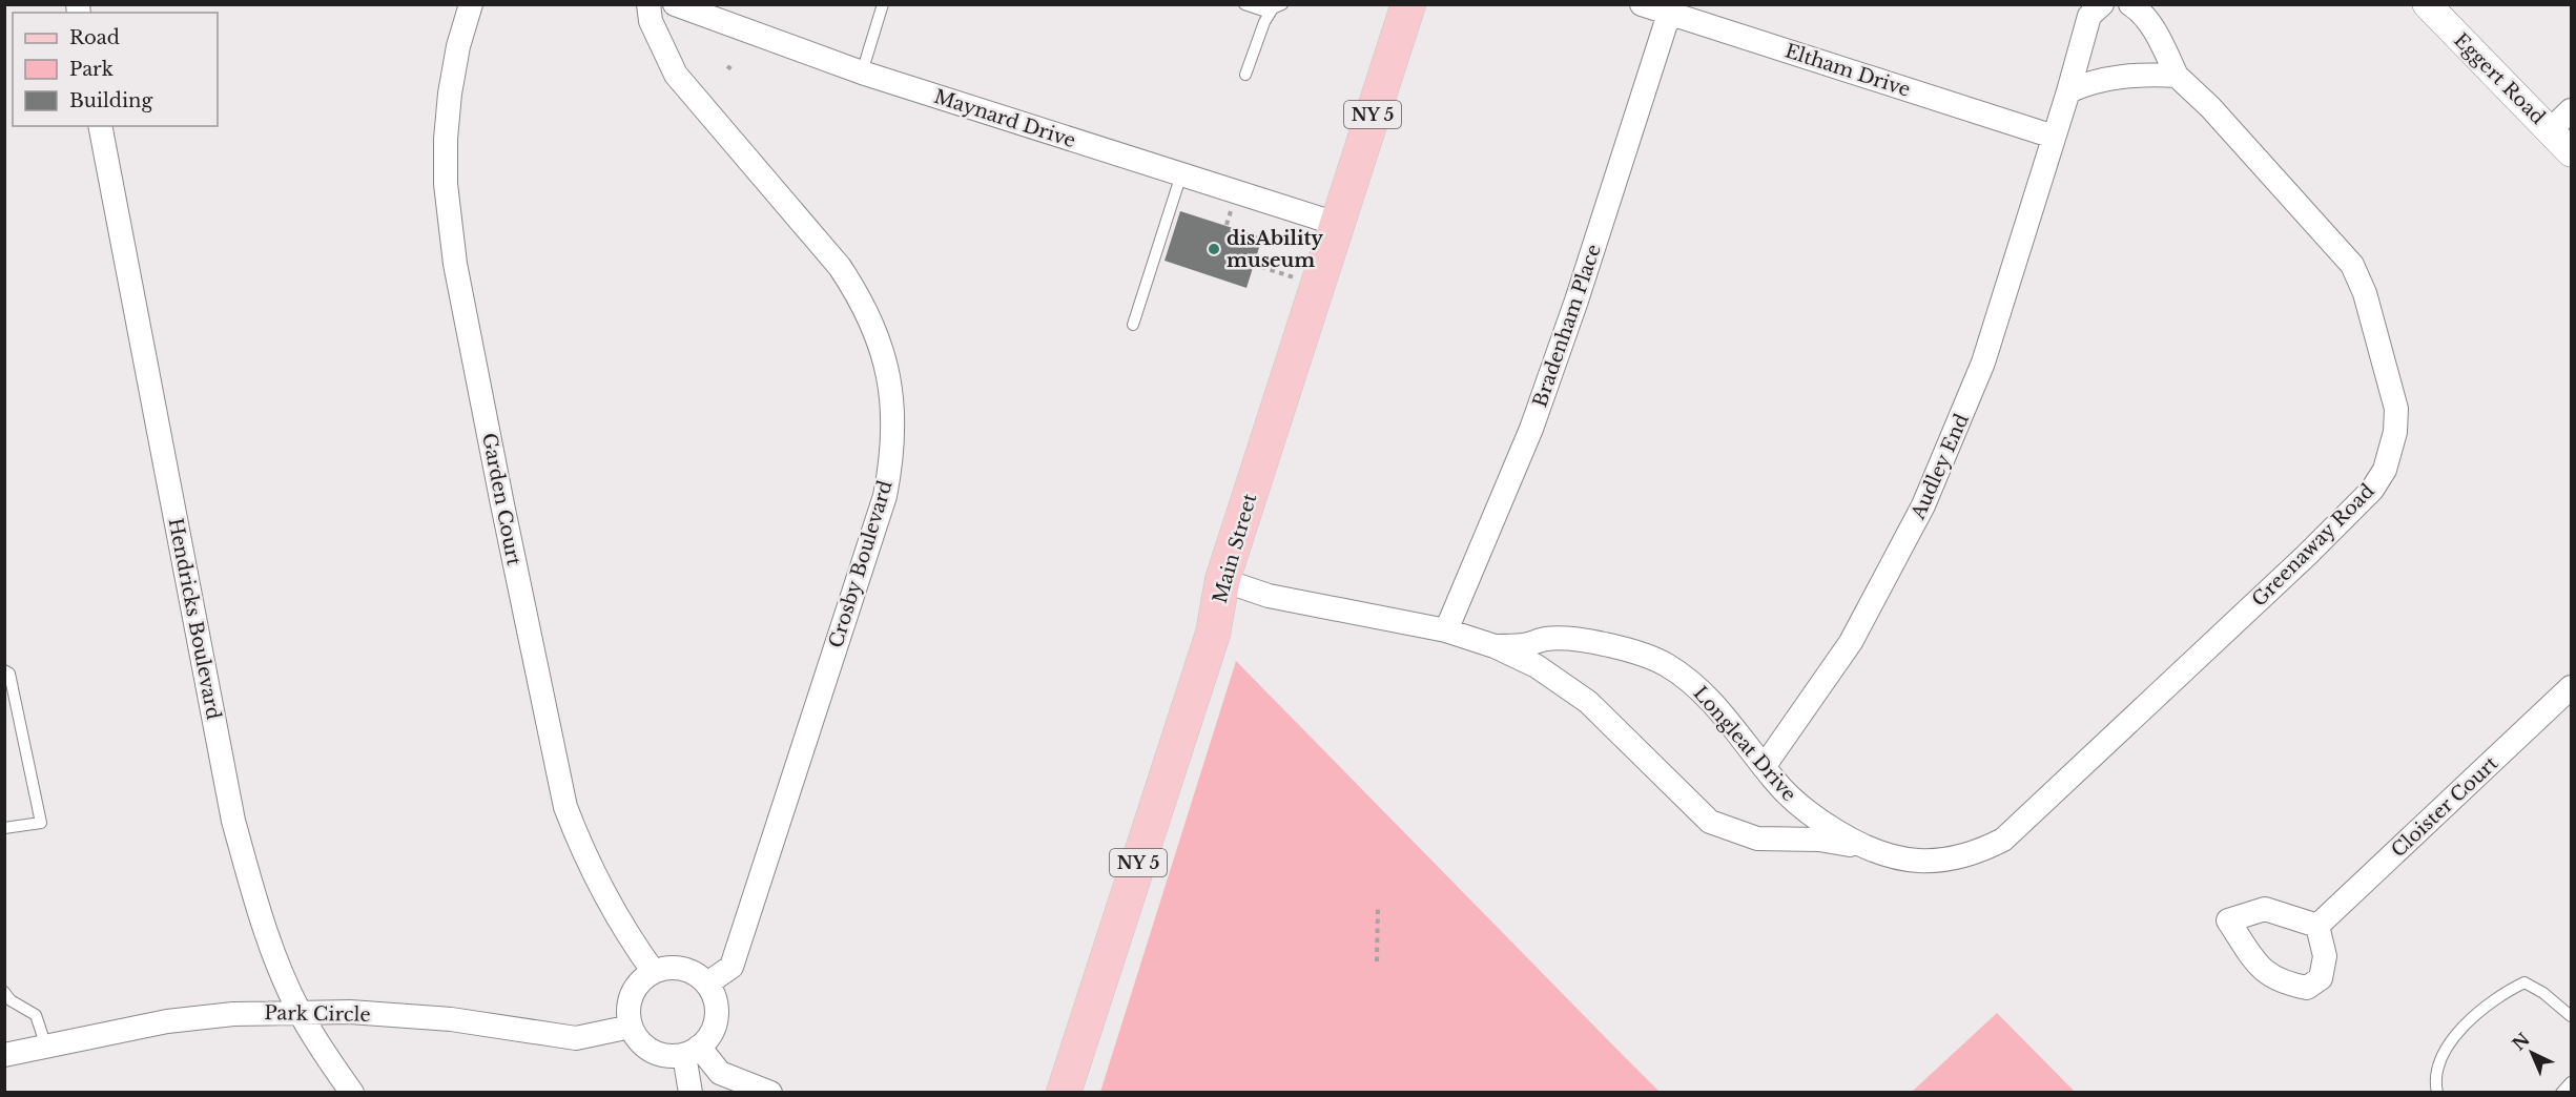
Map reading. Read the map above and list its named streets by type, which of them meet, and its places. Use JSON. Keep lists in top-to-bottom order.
{
  "streets": {
    "main road": ["NY 5", "Main Street"],
    "street": [
      "Eltham Drive",
      "Eggert Road",
      "Maynard Drive",
      "Bradenham Place",
      "Audley End",
      "Garden Court",
      "Greenaway Road",
      "Crosby Boulevard",
      "Hendricks Boulevard",
      "Longleat Drive",
      "Cloister Court",
      "Park Circle"
    ]
  },
  "crossings": [
    ["Eltham Drive", "Bradenham Place"],
    ["Eltham Drive", "Audley End"],
    ["Maynard Drive", "Main Street"],
    ["Bradenham Place", "Longleat Drive"],
    ["Audley End", "Longleat Drive"],
    ["Garden Court", "Crosby Boulevard"],
    ["Garden Court", "Park Circle"],
    ["Greenaway Road", "Longleat Drive"],
    ["Main Street", "Longleat Drive"],
    ["Crosby Boulevard", "Park Circle"],
    ["Hendricks Boulevard", "Park Circle"]
  ],
  "places": ["disAbility museum"],
  "legend": ["Road", "Park", "Building"],
  "north": "top left"
}
